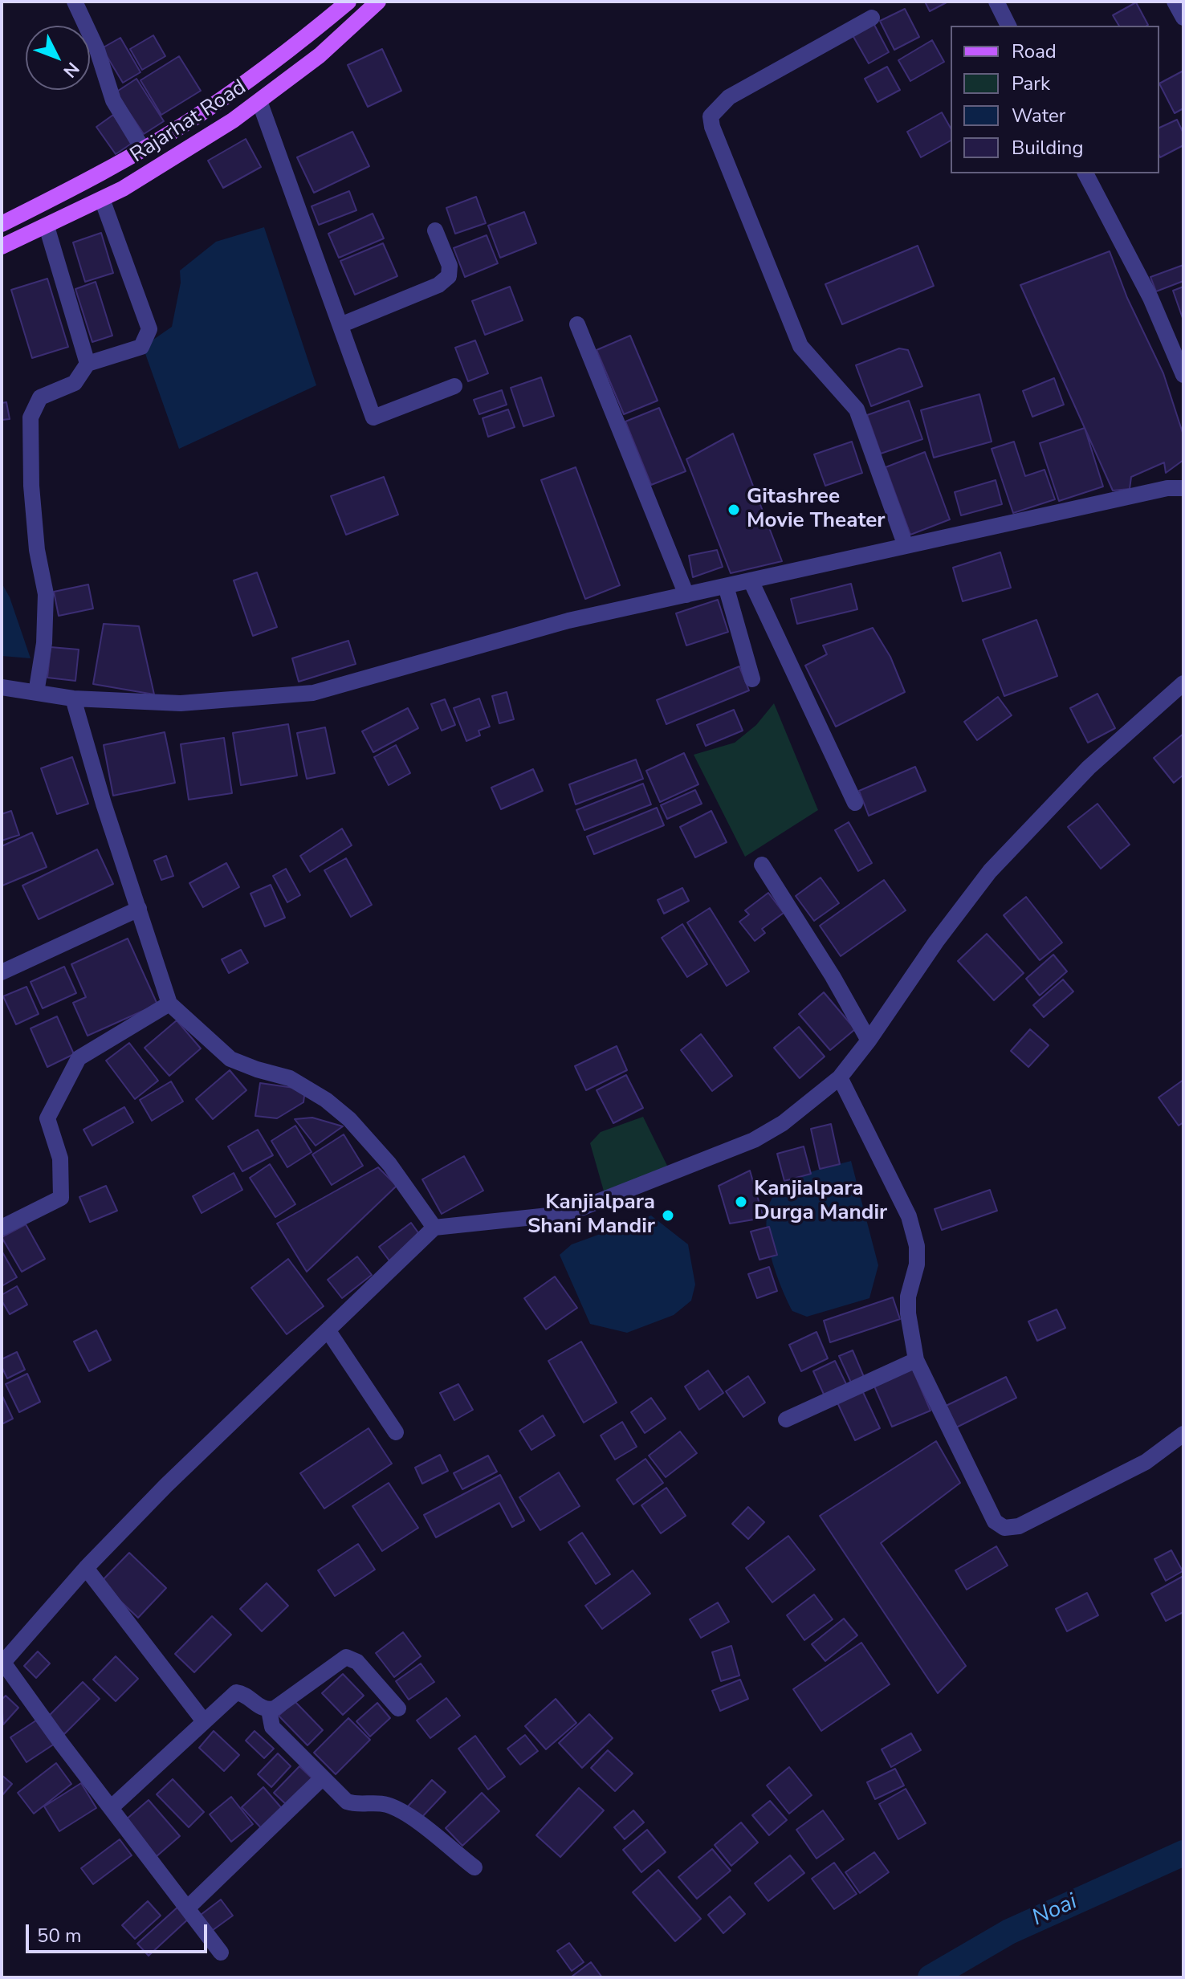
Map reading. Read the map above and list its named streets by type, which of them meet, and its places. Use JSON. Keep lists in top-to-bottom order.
{
  "streets": {
    "main road": ["Rajarhat Road"]
  },
  "water": ["Noai"],
  "places": ["Gitashree Movie Theater", "Kanjialpara Durga Mandir", "Kanjialpara Shani Mandir"],
  "legend": [
    "Road",
    "Park",
    "Water",
    "Building"
  ],
  "scale_bar": "50 m",
  "north": "bottom right"
}
